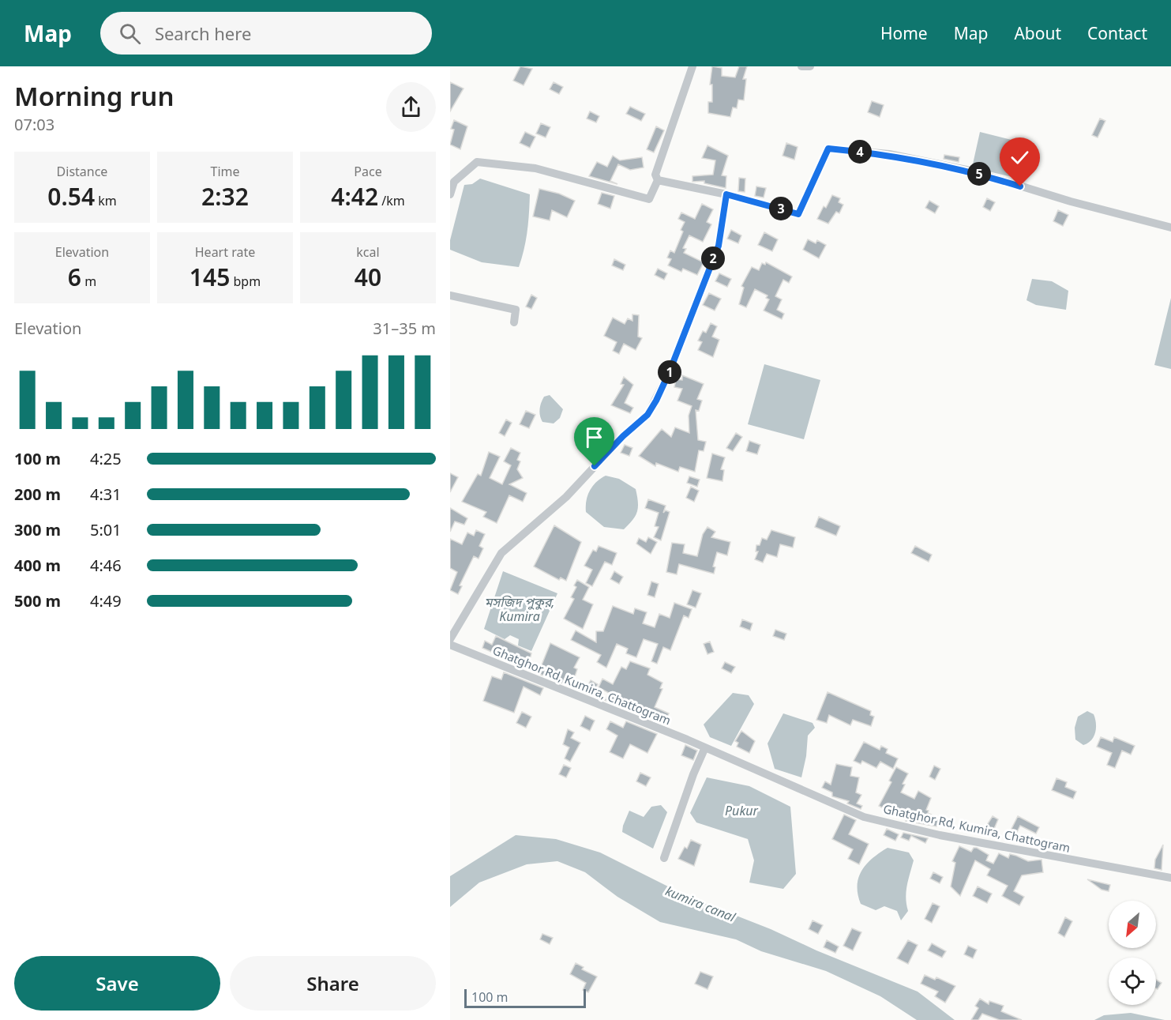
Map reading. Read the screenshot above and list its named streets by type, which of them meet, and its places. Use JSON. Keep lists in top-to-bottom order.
{
  "streets": {
    "street": ["Ghatghor Rd, Kumira, Chattogram"]
  },
  "water": ["মসজিদ পুকুর, Kumira", "Pukur", "kumira canal"],
  "scale_bar": "100 m",
  "north": "bottom left",
  "page": {
    "header": "Map",
    "search": "Search here",
    "nav": [
      "Home",
      "Map",
      "About",
      "Contact"
    ],
    "heading": ["Morning run", "07:03"],
    "pins": [
      "4",
      "5",
      "3",
      "2",
      "1"
    ],
    "stats": [
      ["Distance", "0.54 km"],
      ["Time", "2:32"],
      ["Pace", "4:42 /km"],
      ["Elevation", "6 m"],
      ["Heart rate", "145 bpm"],
      ["kcal", "40"]
    ],
    "chart": ["Elevation", "31–35 m"],
    "list": [
      {
        "name": "100 m",
        "note": "4:25"
      },
      {
        "name": "200 m",
        "note": "4:31"
      },
      {
        "name": "300 m",
        "note": "5:01"
      },
      {
        "name": "400 m",
        "note": "4:46"
      },
      {
        "name": "500 m",
        "note": "4:49"
      }
    ],
    "buttons": ["Save", "Share"],
    "scale": "100 m"
  }
}
